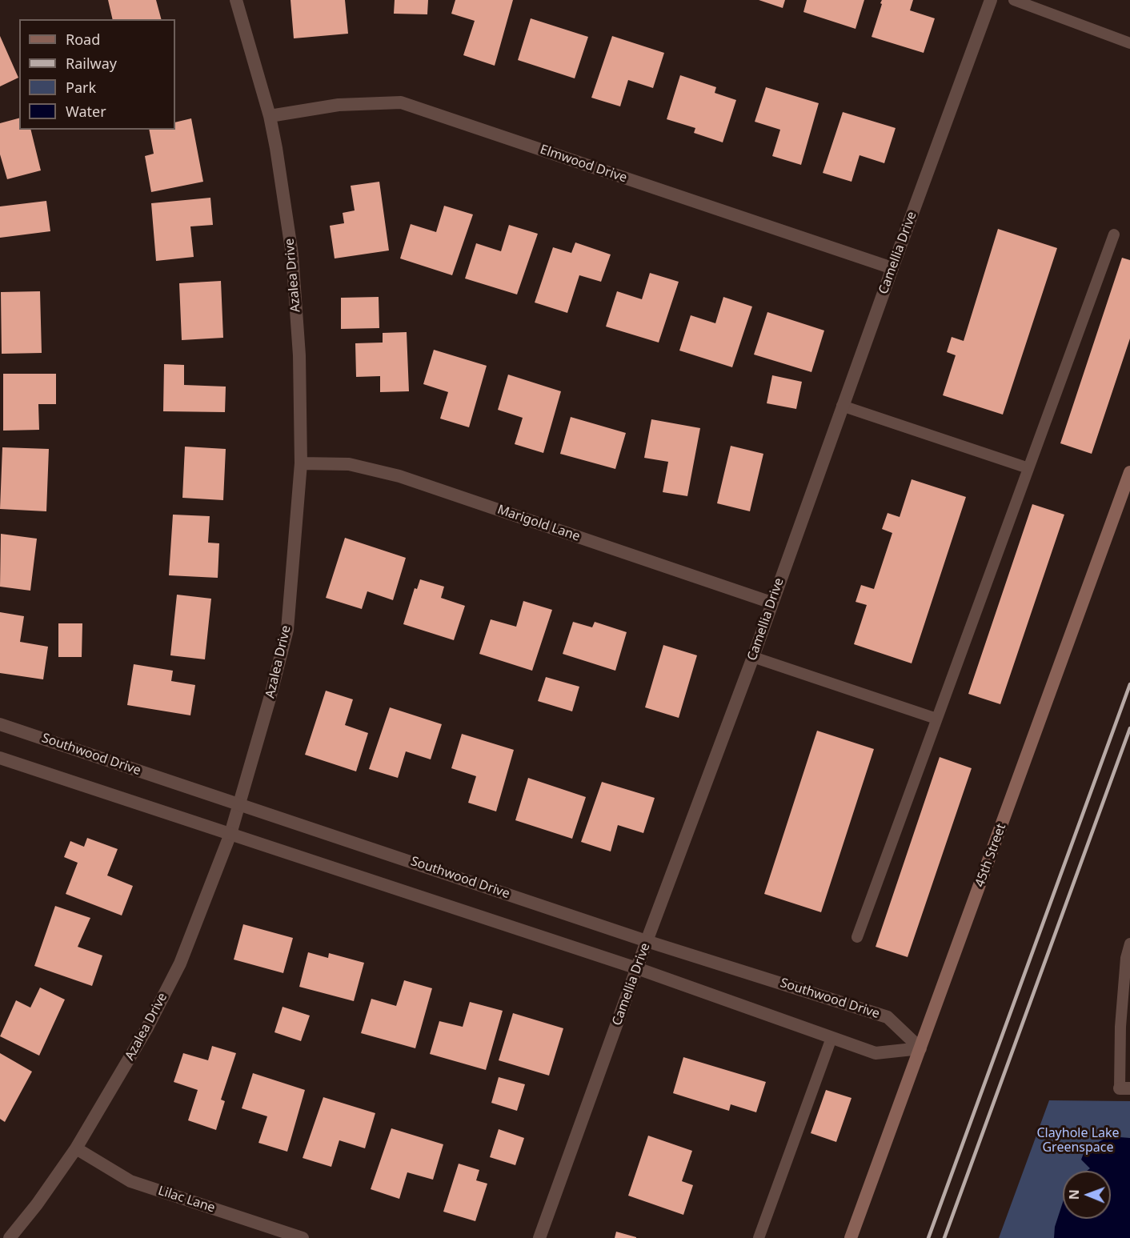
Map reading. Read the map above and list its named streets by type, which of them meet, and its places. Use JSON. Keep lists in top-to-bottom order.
{
  "streets": {
    "main road": ["45th Street"],
    "street": [
      "Elmwood Drive",
      "Camellia Drive",
      "Azalea Drive",
      "Marigold Lane",
      "Southwood Drive",
      "Lilac Lane"
    ]
  },
  "crossings": [
    ["Elmwood Drive", "Camellia Drive"],
    ["Elmwood Drive", "Azalea Drive"],
    ["Camellia Drive", "Marigold Lane"],
    ["Camellia Drive", "Southwood Drive"],
    ["Azalea Drive", "Marigold Lane"],
    ["Azalea Drive", "Southwood Drive"],
    ["Azalea Drive", "Lilac Lane"],
    ["Southwood Drive", "45th Street"]
  ],
  "parks": ["Clayhole Lake Greenspace"],
  "legend": [
    "Road",
    "Railway",
    "Park",
    "Water"
  ],
  "north": "left"
}
